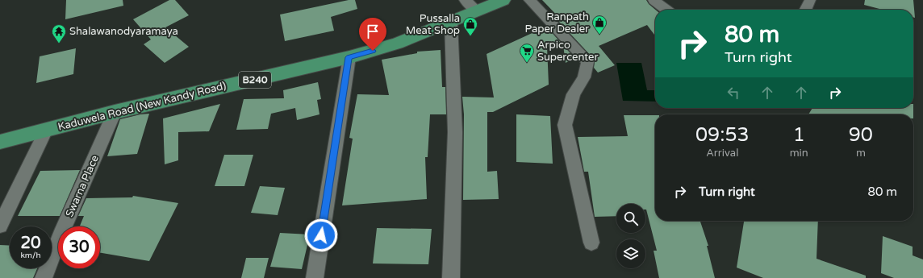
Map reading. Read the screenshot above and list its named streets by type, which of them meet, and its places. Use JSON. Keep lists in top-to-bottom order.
{
  "streets": {
    "main road": ["B240", "Kaduwela Road (New Kandy Road)"],
    "street": ["Swarna Place"]
  },
  "crossings": [
    ["Kaduwela Road (New Kandy Road)", "Swarna Place"]
  ],
  "places": {
    "shop": ["Ranpath Paper Dealer", "Pussalla Meat Shop"],
    "temple": ["Shalawanodyaramaya"],
    "supermarket": ["Arpico Supercenter"]
  },
  "page": {
    "turn": ["80 m", "Turn right"],
    "eta": [
      "09:53",
      "Arrival",
      "1",
      "min",
      "90",
      "m"
    ],
    "list": [
      {
        "name": "Turn right",
        "value": "80 m"
      }
    ],
    "speed": "20 km/h",
    "limit": "30"
  }
}
